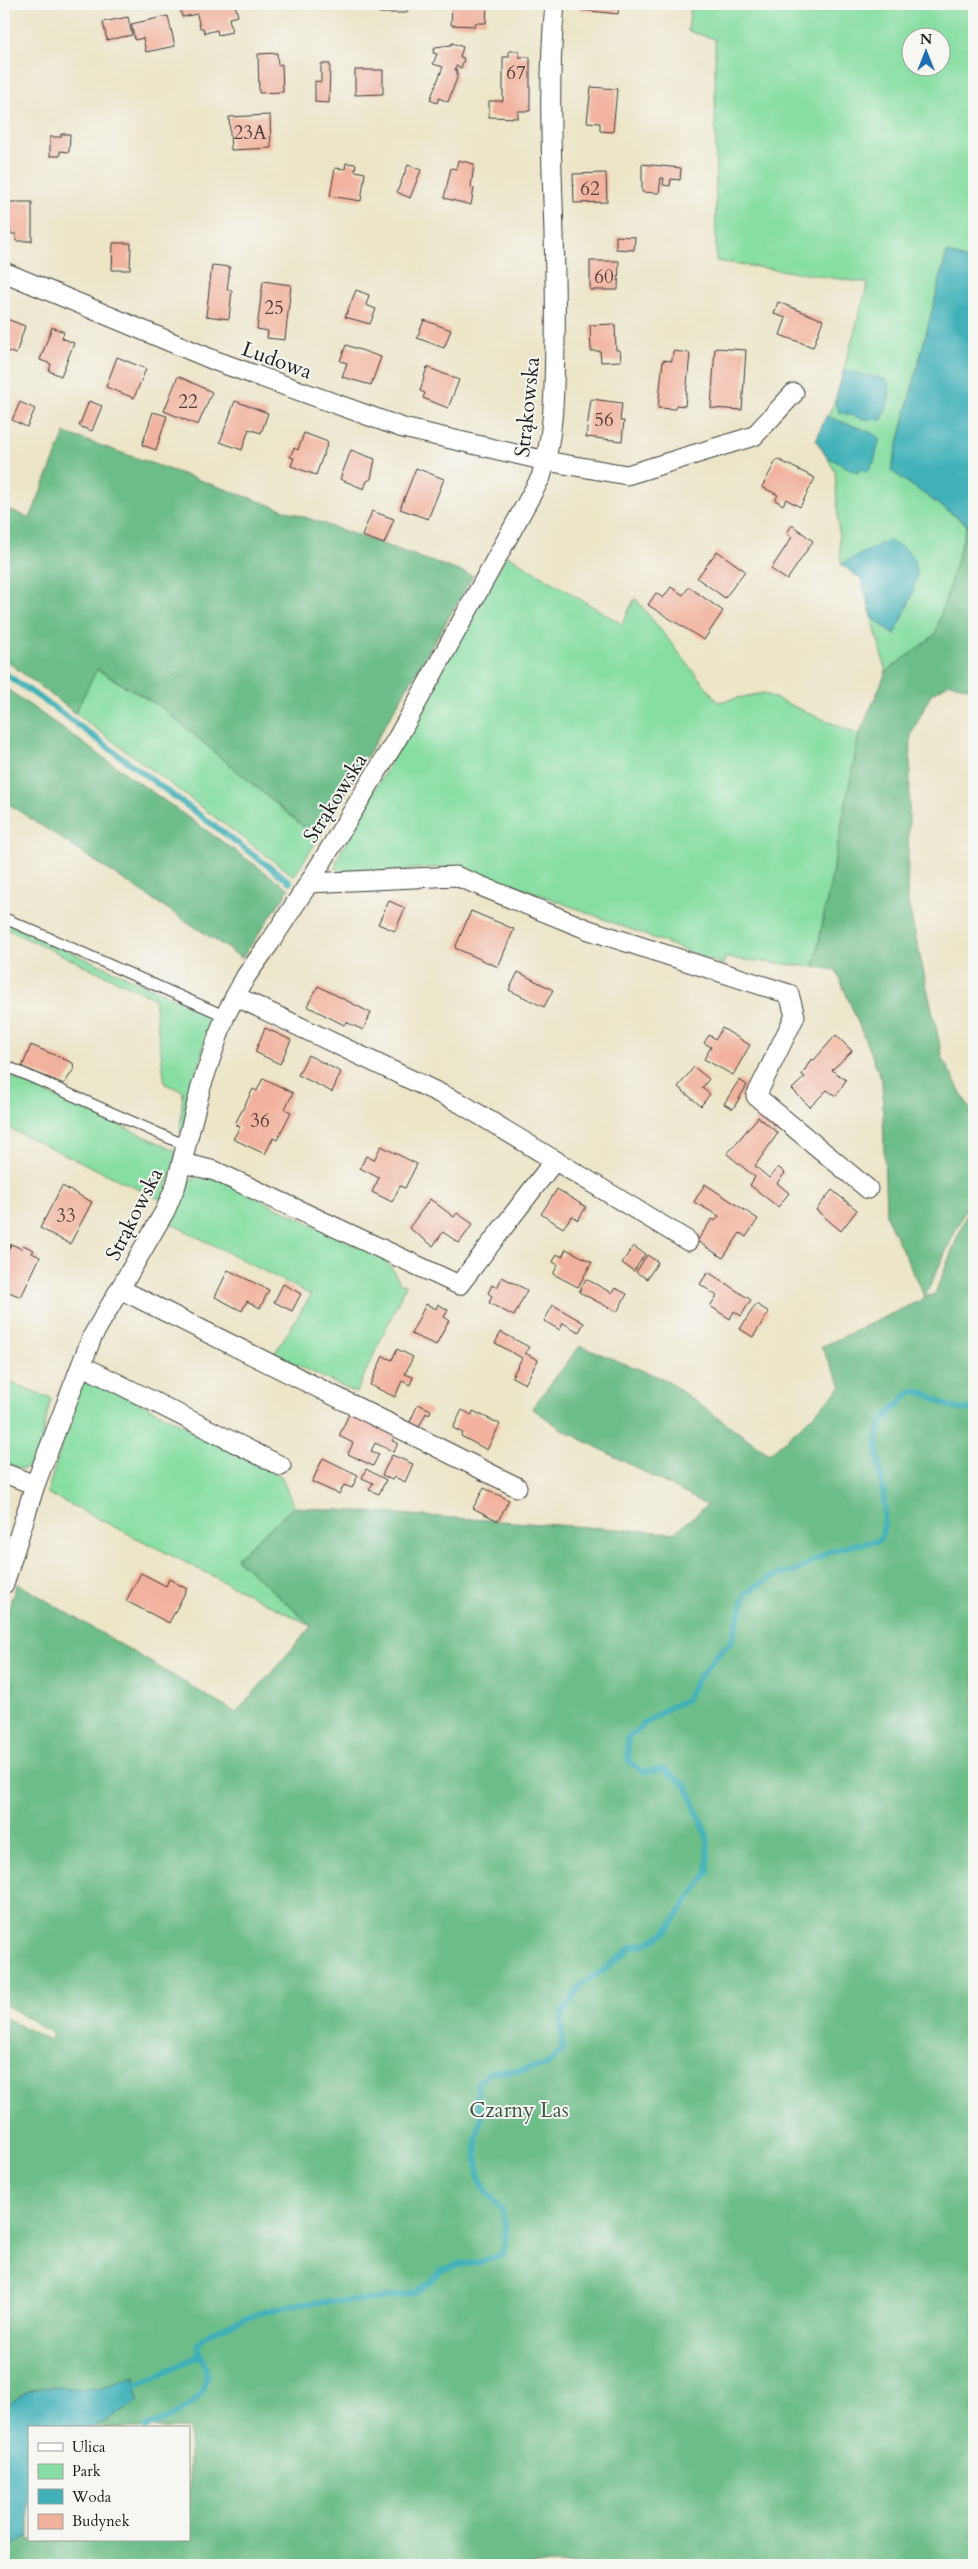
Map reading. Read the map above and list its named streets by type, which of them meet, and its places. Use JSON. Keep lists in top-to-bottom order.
{
  "streets": {
    "street": ["Ludowa", "Strąkowska"]
  },
  "crossings": [
    ["Ludowa", "Strąkowska"]
  ],
  "parks": ["Czarny Las"],
  "house_numbers": [
    "67",
    "23A",
    "62",
    "60",
    "25",
    "22",
    "56",
    "36",
    "33"
  ],
  "legend": [
    "Ulica",
    "Park",
    "Woda",
    "Budynek"
  ],
  "north": "top"
}
